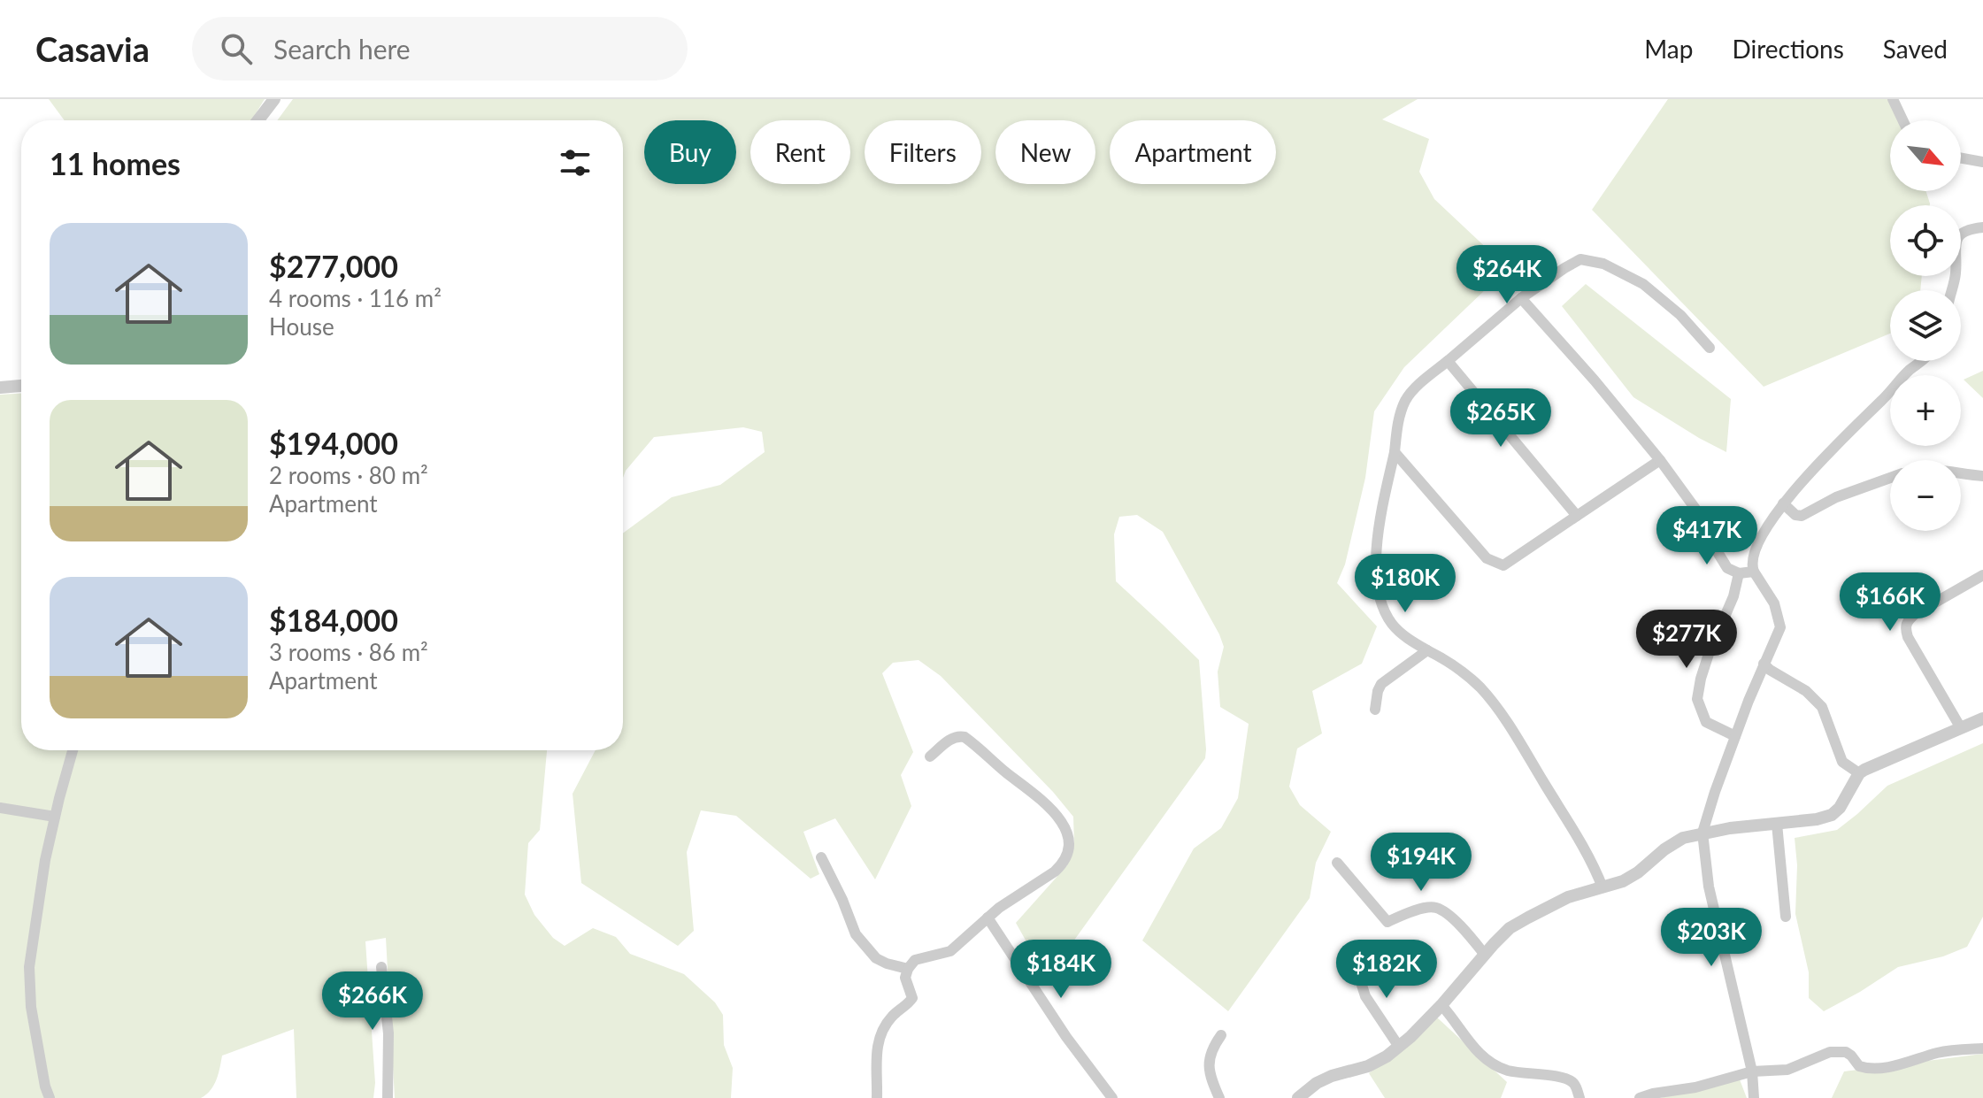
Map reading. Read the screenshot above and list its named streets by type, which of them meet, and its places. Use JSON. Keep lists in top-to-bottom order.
{
  "north": "bottom right",
  "page": {
    "header": "Casavia",
    "search": "Search here",
    "nav": ["Map", "Directions", "Saved"],
    "map_buttons": ["+", "−"],
    "chip": [
      "Buy",
      "Rent",
      "Filters",
      "New",
      "Apartment"
    ],
    "heading": "11 homes",
    "list": [
      {
        "name": "$277,000",
        "note": "4 rooms · 116 m² · House"
      },
      {
        "name": "$194,000",
        "note": "2 rooms · 80 m² · Apartment"
      },
      {
        "name": "$184,000",
        "note": "3 rooms · 86 m² · Apartment"
      }
    ],
    "price": [
      "$264K",
      "$265K",
      "$417K",
      "$180K",
      "$166K",
      "$277K",
      "$194K",
      "$203K",
      "$184K",
      "$182K",
      "$266K"
    ]
  }
}
